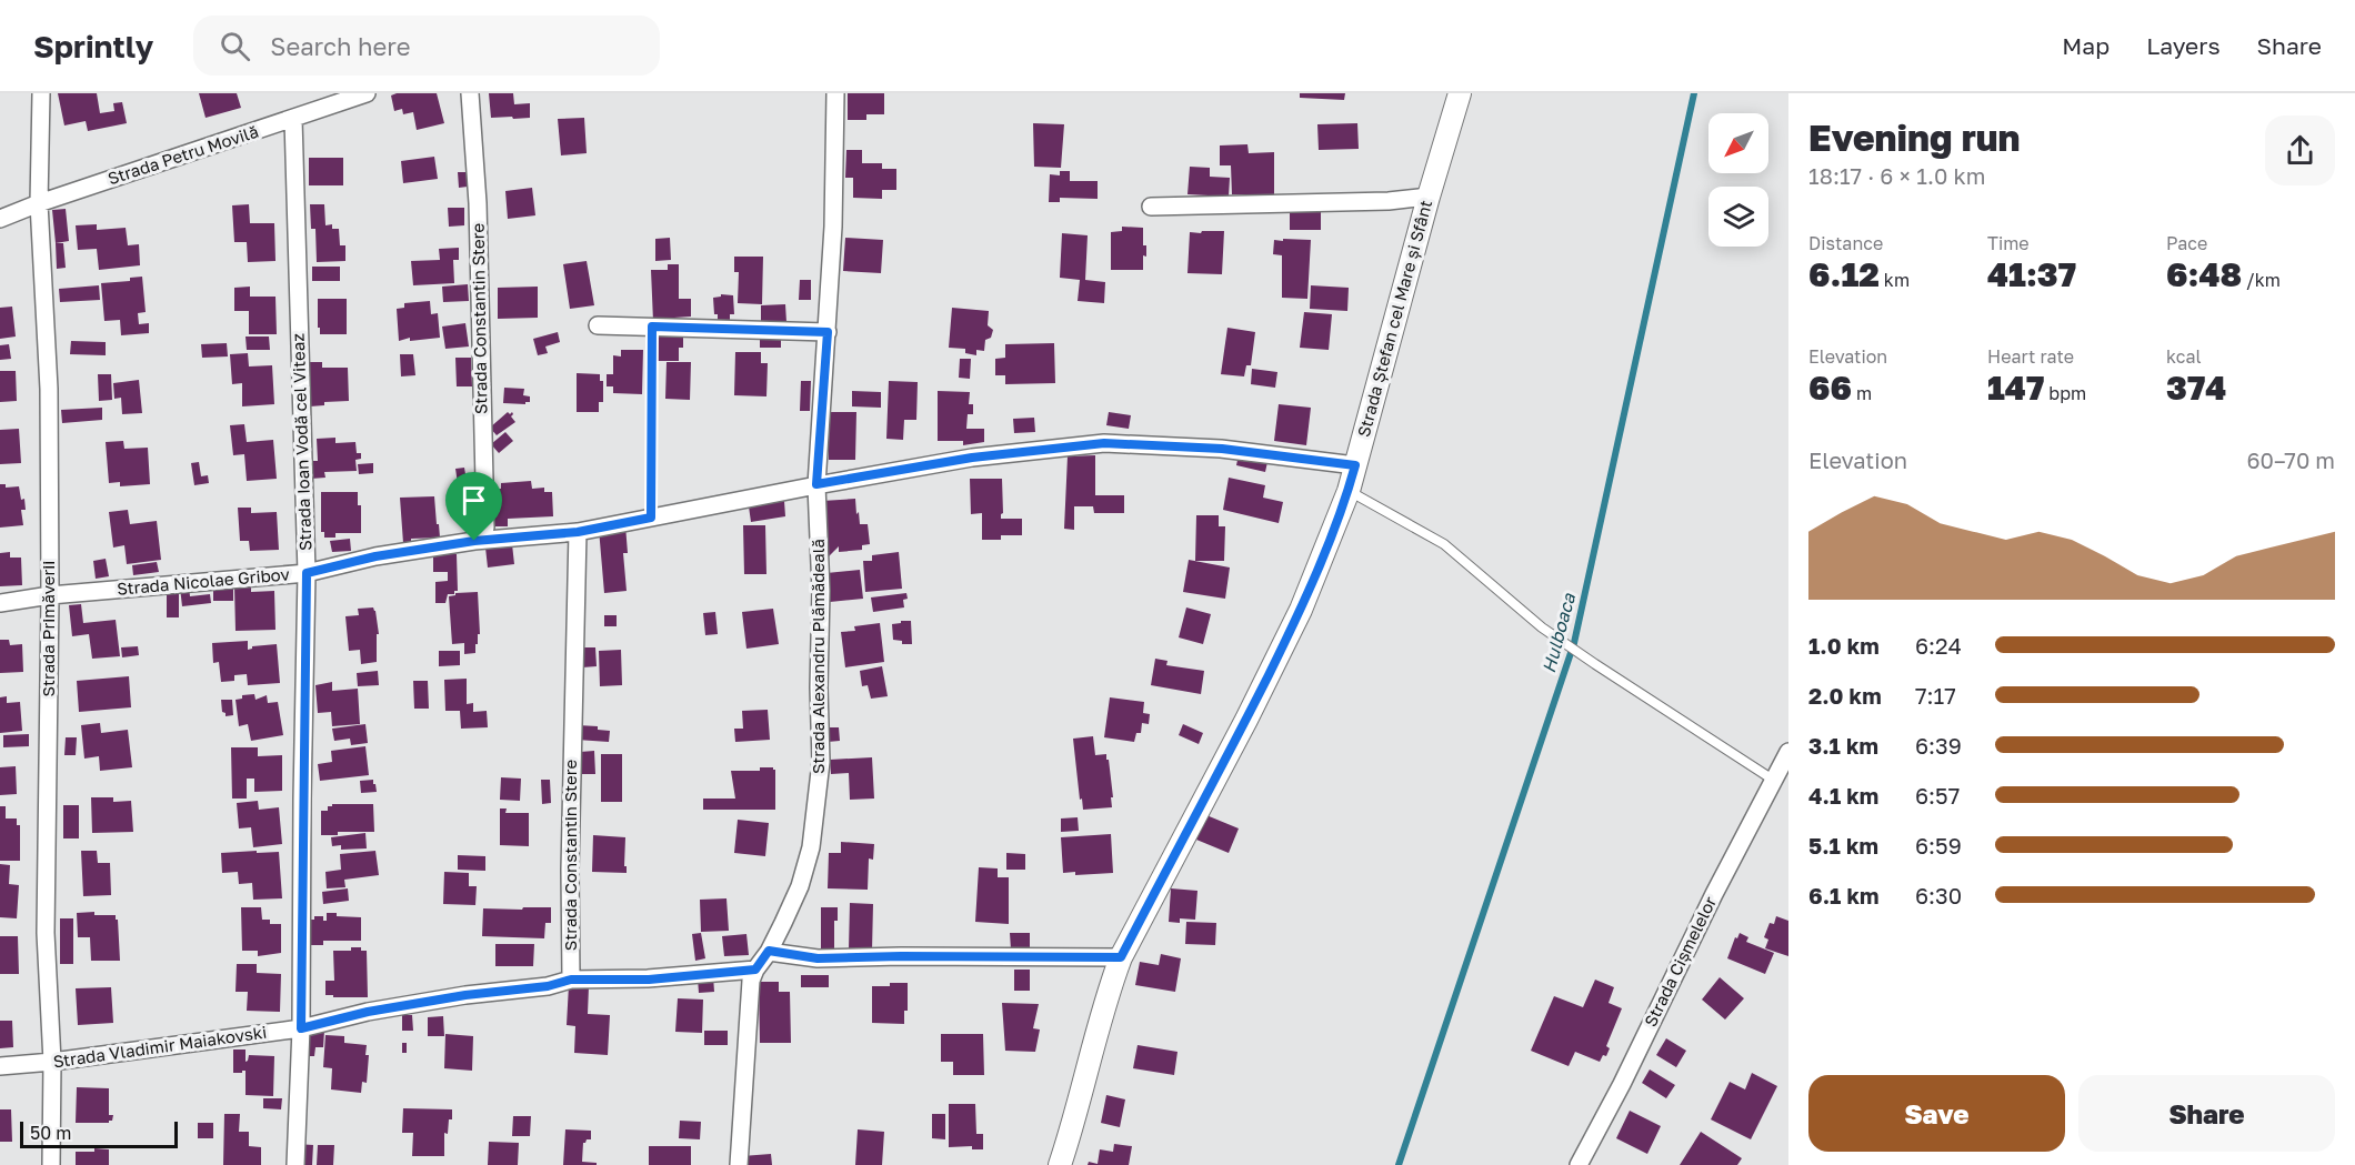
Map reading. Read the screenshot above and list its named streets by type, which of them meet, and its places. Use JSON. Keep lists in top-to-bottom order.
{
  "streets": {
    "street": [
      "Strada Petru Movilă",
      "Strada Constantin Stere",
      "Strada Ștefan cel Mare și Sfânt",
      "Strada Ioan Vodă cel Viteaz",
      "Strada Nicolae Gribov",
      "Strada Primăverii",
      "Strada Alexandru Plămădeală",
      "Strada Cișmelelor",
      "Strada Vladimir Maiakovski"
    ]
  },
  "crossings": [
    ["Strada Petru Movilă", "Strada Ioan Vodă cel Viteaz"],
    ["Strada Petru Movilă", "Strada Primăverii"],
    ["Strada Constantin Stere", "Strada Nicolae Gribov"],
    ["Strada Constantin Stere", "Strada Vladimir Maiakovski"],
    ["Strada Ștefan cel Mare și Sfânt", "Strada Nicolae Gribov"],
    ["Strada Ioan Vodă cel Viteaz", "Strada Nicolae Gribov"],
    ["Strada Ioan Vodă cel Viteaz", "Strada Vladimir Maiakovski"],
    ["Strada Nicolae Gribov", "Strada Primăverii"],
    ["Strada Nicolae Gribov", "Strada Alexandru Plămădeală"],
    ["Strada Primăverii", "Strada Vladimir Maiakovski"],
    ["Strada Alexandru Plămădeală", "Strada Vladimir Maiakovski"]
  ],
  "water": ["Hulboaca"],
  "scale_bar": "50 m",
  "north": "bottom left",
  "page": {
    "header": "Sprintly",
    "search": "Search here",
    "nav": ["Map", "Layers", "Share"],
    "heading": ["Evening run", "18:17 · 6 × 1.0 km"],
    "stats": [
      ["Distance", "6.12 km"],
      ["Time", "41:37"],
      ["Pace", "6:48 /km"],
      ["Elevation", "66 m"],
      ["Heart rate", "147 bpm"],
      ["kcal", "374"]
    ],
    "chart": ["Elevation", "60–70 m"],
    "list": [
      {
        "name": "1.0 km",
        "note": "6:24"
      },
      {
        "name": "2.0 km",
        "note": "7:17"
      },
      {
        "name": "3.1 km",
        "note": "6:39"
      },
      {
        "name": "4.1 km",
        "note": "6:57"
      },
      {
        "name": "5.1 km",
        "note": "6:59"
      },
      {
        "name": "6.1 km",
        "note": "6:30"
      }
    ],
    "buttons": ["Save", "Share"],
    "scale": "50 m"
  }
}
